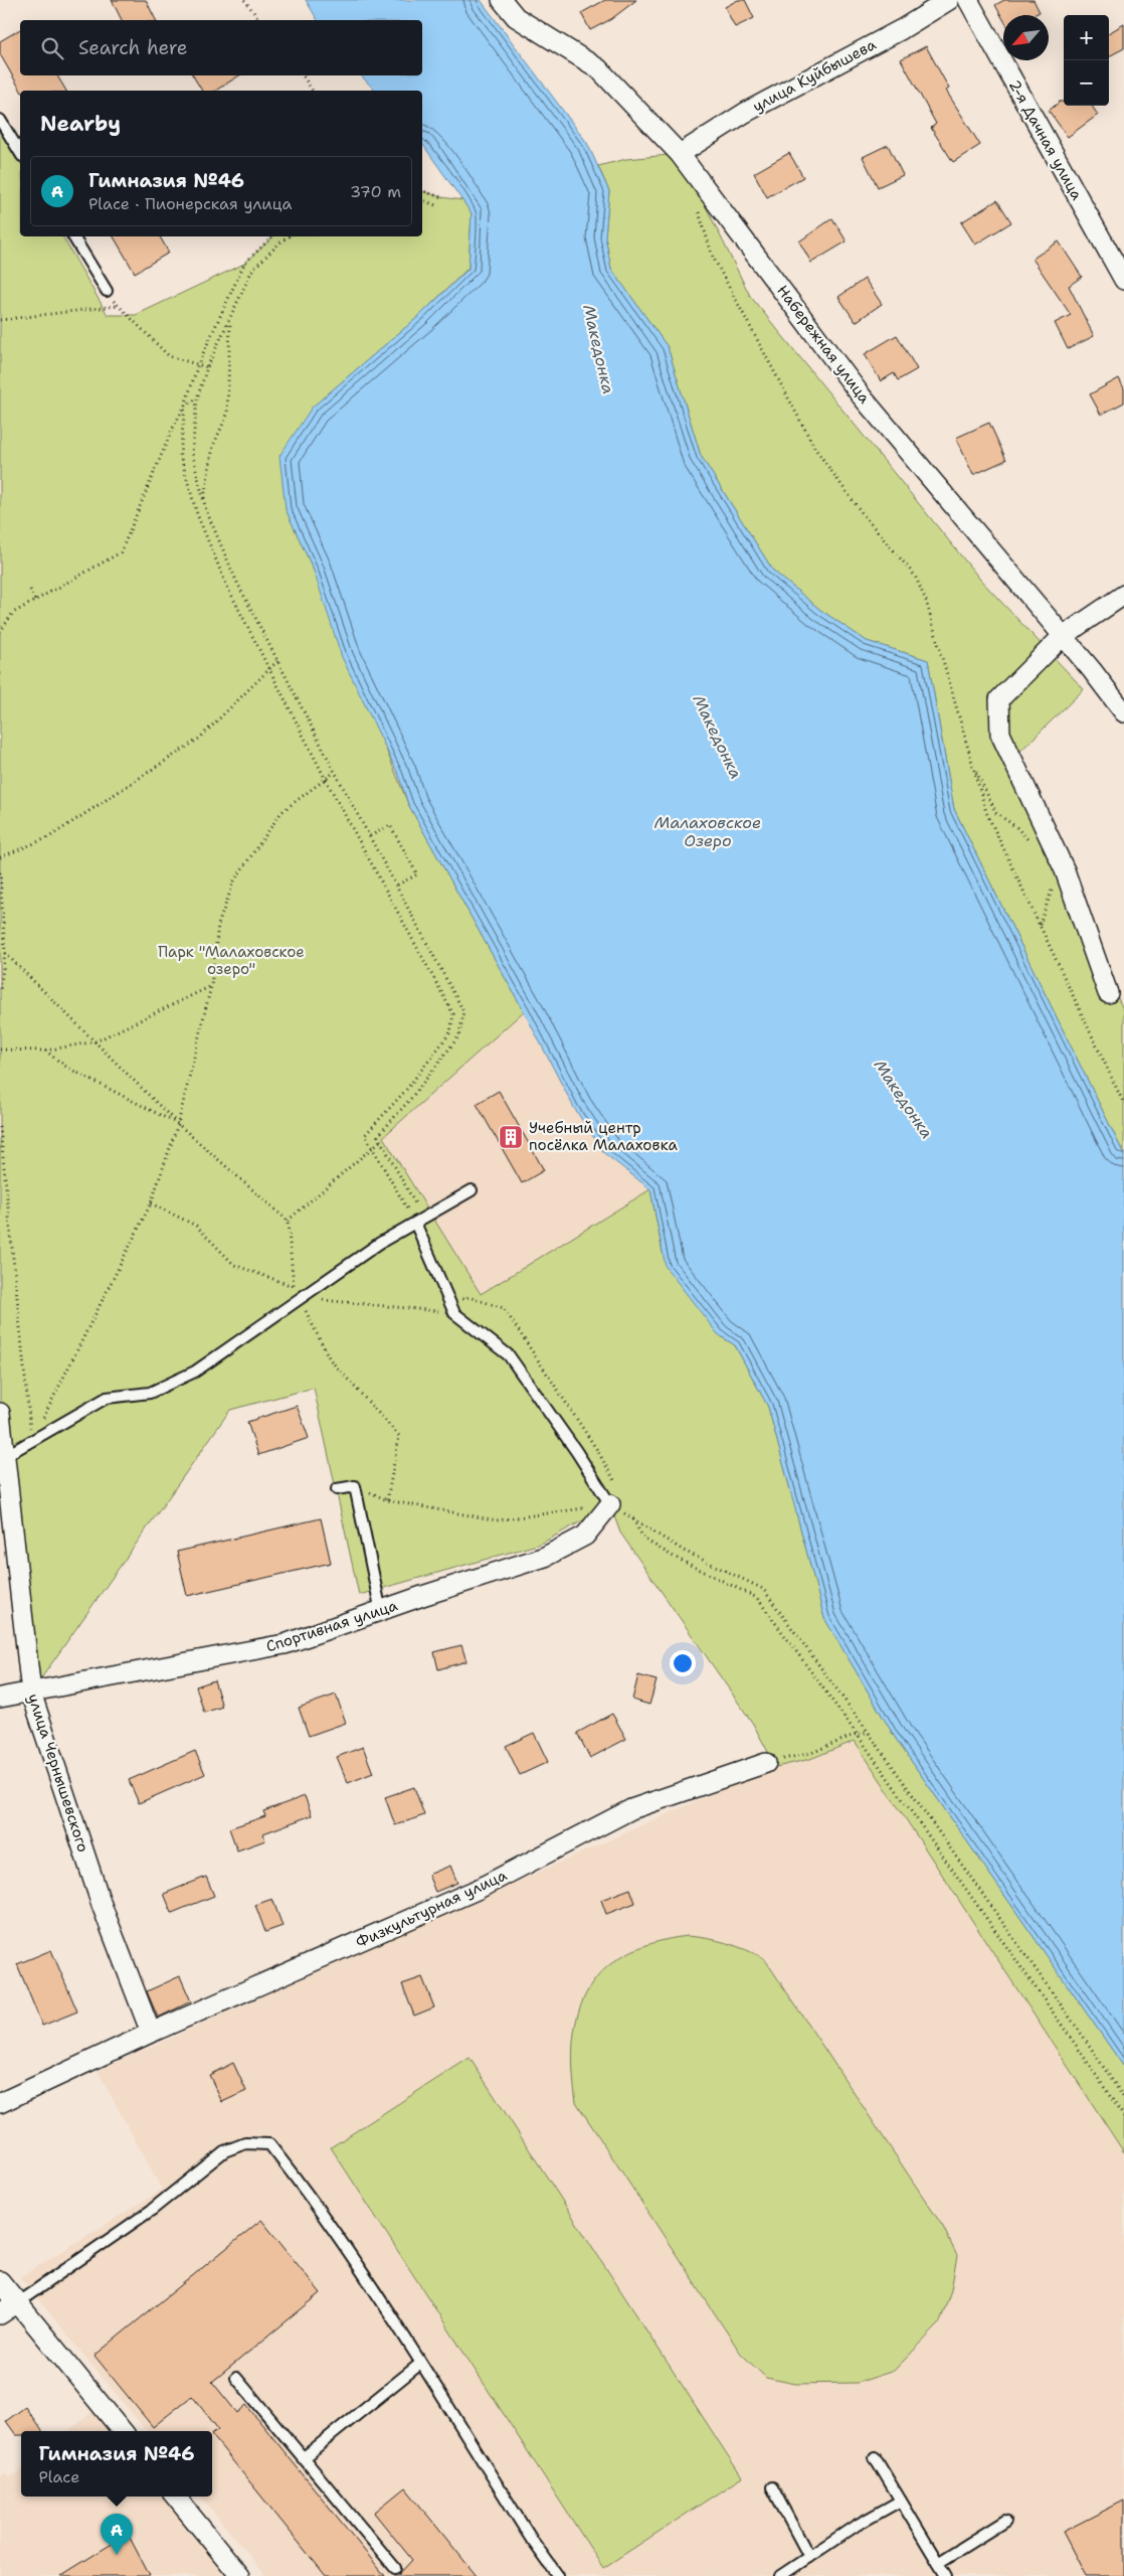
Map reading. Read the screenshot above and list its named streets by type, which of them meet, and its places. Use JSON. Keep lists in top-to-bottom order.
{
  "streets": {
    "street": [
      "улица Куйбышева",
      "2-я Дачная улица",
      "Набережная улица",
      "Спортивная улица",
      "улица Чернышевского",
      "Физкультурная улица"
    ]
  },
  "crossings": [
    ["улица Куйбышева", "Набережная улица"],
    ["Спортивная улица", "улица Чернышевского"],
    ["улица Чернышевского", "Физкультурная улица"]
  ],
  "water": ["Македонка", "Малаховское Озеро"],
  "parks": ["Парк \"Малаховское озеро\""],
  "places": {
    "building": ["Учебный центр посёлка Малаховка"]
  },
  "north": "bottom left",
  "page": {
    "map_buttons": ["+", "−"],
    "search": "Search here",
    "heading": "Nearby",
    "list": [
      {
        "mark": "A",
        "name": "Гимназия №46",
        "note": "Place · Пионерская улица",
        "value": "370 m"
      }
    ],
    "popup": ["Гимназия №46", "Place"],
    "pins": "A"
  }
}
